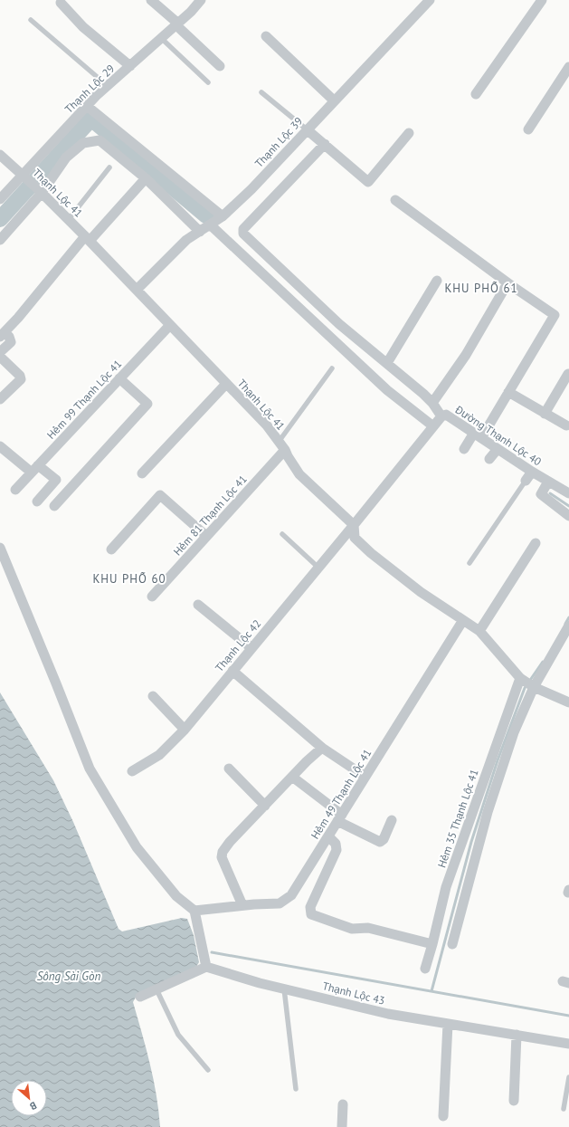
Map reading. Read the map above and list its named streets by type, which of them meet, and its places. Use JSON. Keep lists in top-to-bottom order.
{
  "streets": {
    "street": [
      "Thạnh Lộc 29",
      "Thạnh Lộc 39",
      "Thạnh Lộc 41",
      "Hẻm 99 Thạnh Lộc 41",
      "Đường Thạnh Lộc 40",
      "Hẻm 81 Thạnh Lộc 41",
      "Thạnh Lộc 42",
      "Hẻm 49 Thạnh Lộc 41",
      "Hẻm 35 Thạnh Lộc 41",
      "Thạnh Lộc 43"
    ]
  },
  "crossings": [
    ["Thạnh Lộc 29", "Thạnh Lộc 41"],
    ["Thạnh Lộc 39", "Thạnh Lộc 41"],
    ["Thạnh Lộc 41", "Hẻm 99 Thạnh Lộc 41"],
    ["Thạnh Lộc 41", "Đường Thạnh Lộc 40"],
    ["Thạnh Lộc 41", "Hẻm 81 Thạnh Lộc 41"],
    ["Thạnh Lộc 41", "Thạnh Lộc 42"],
    ["Đường Thạnh Lộc 40", "Thạnh Lộc 42"]
  ],
  "districts": ["KHU PHỐ 61", "KHU PHỐ 60"],
  "water": ["Sông Sài Gòn"],
  "north": "bottom right"
}
